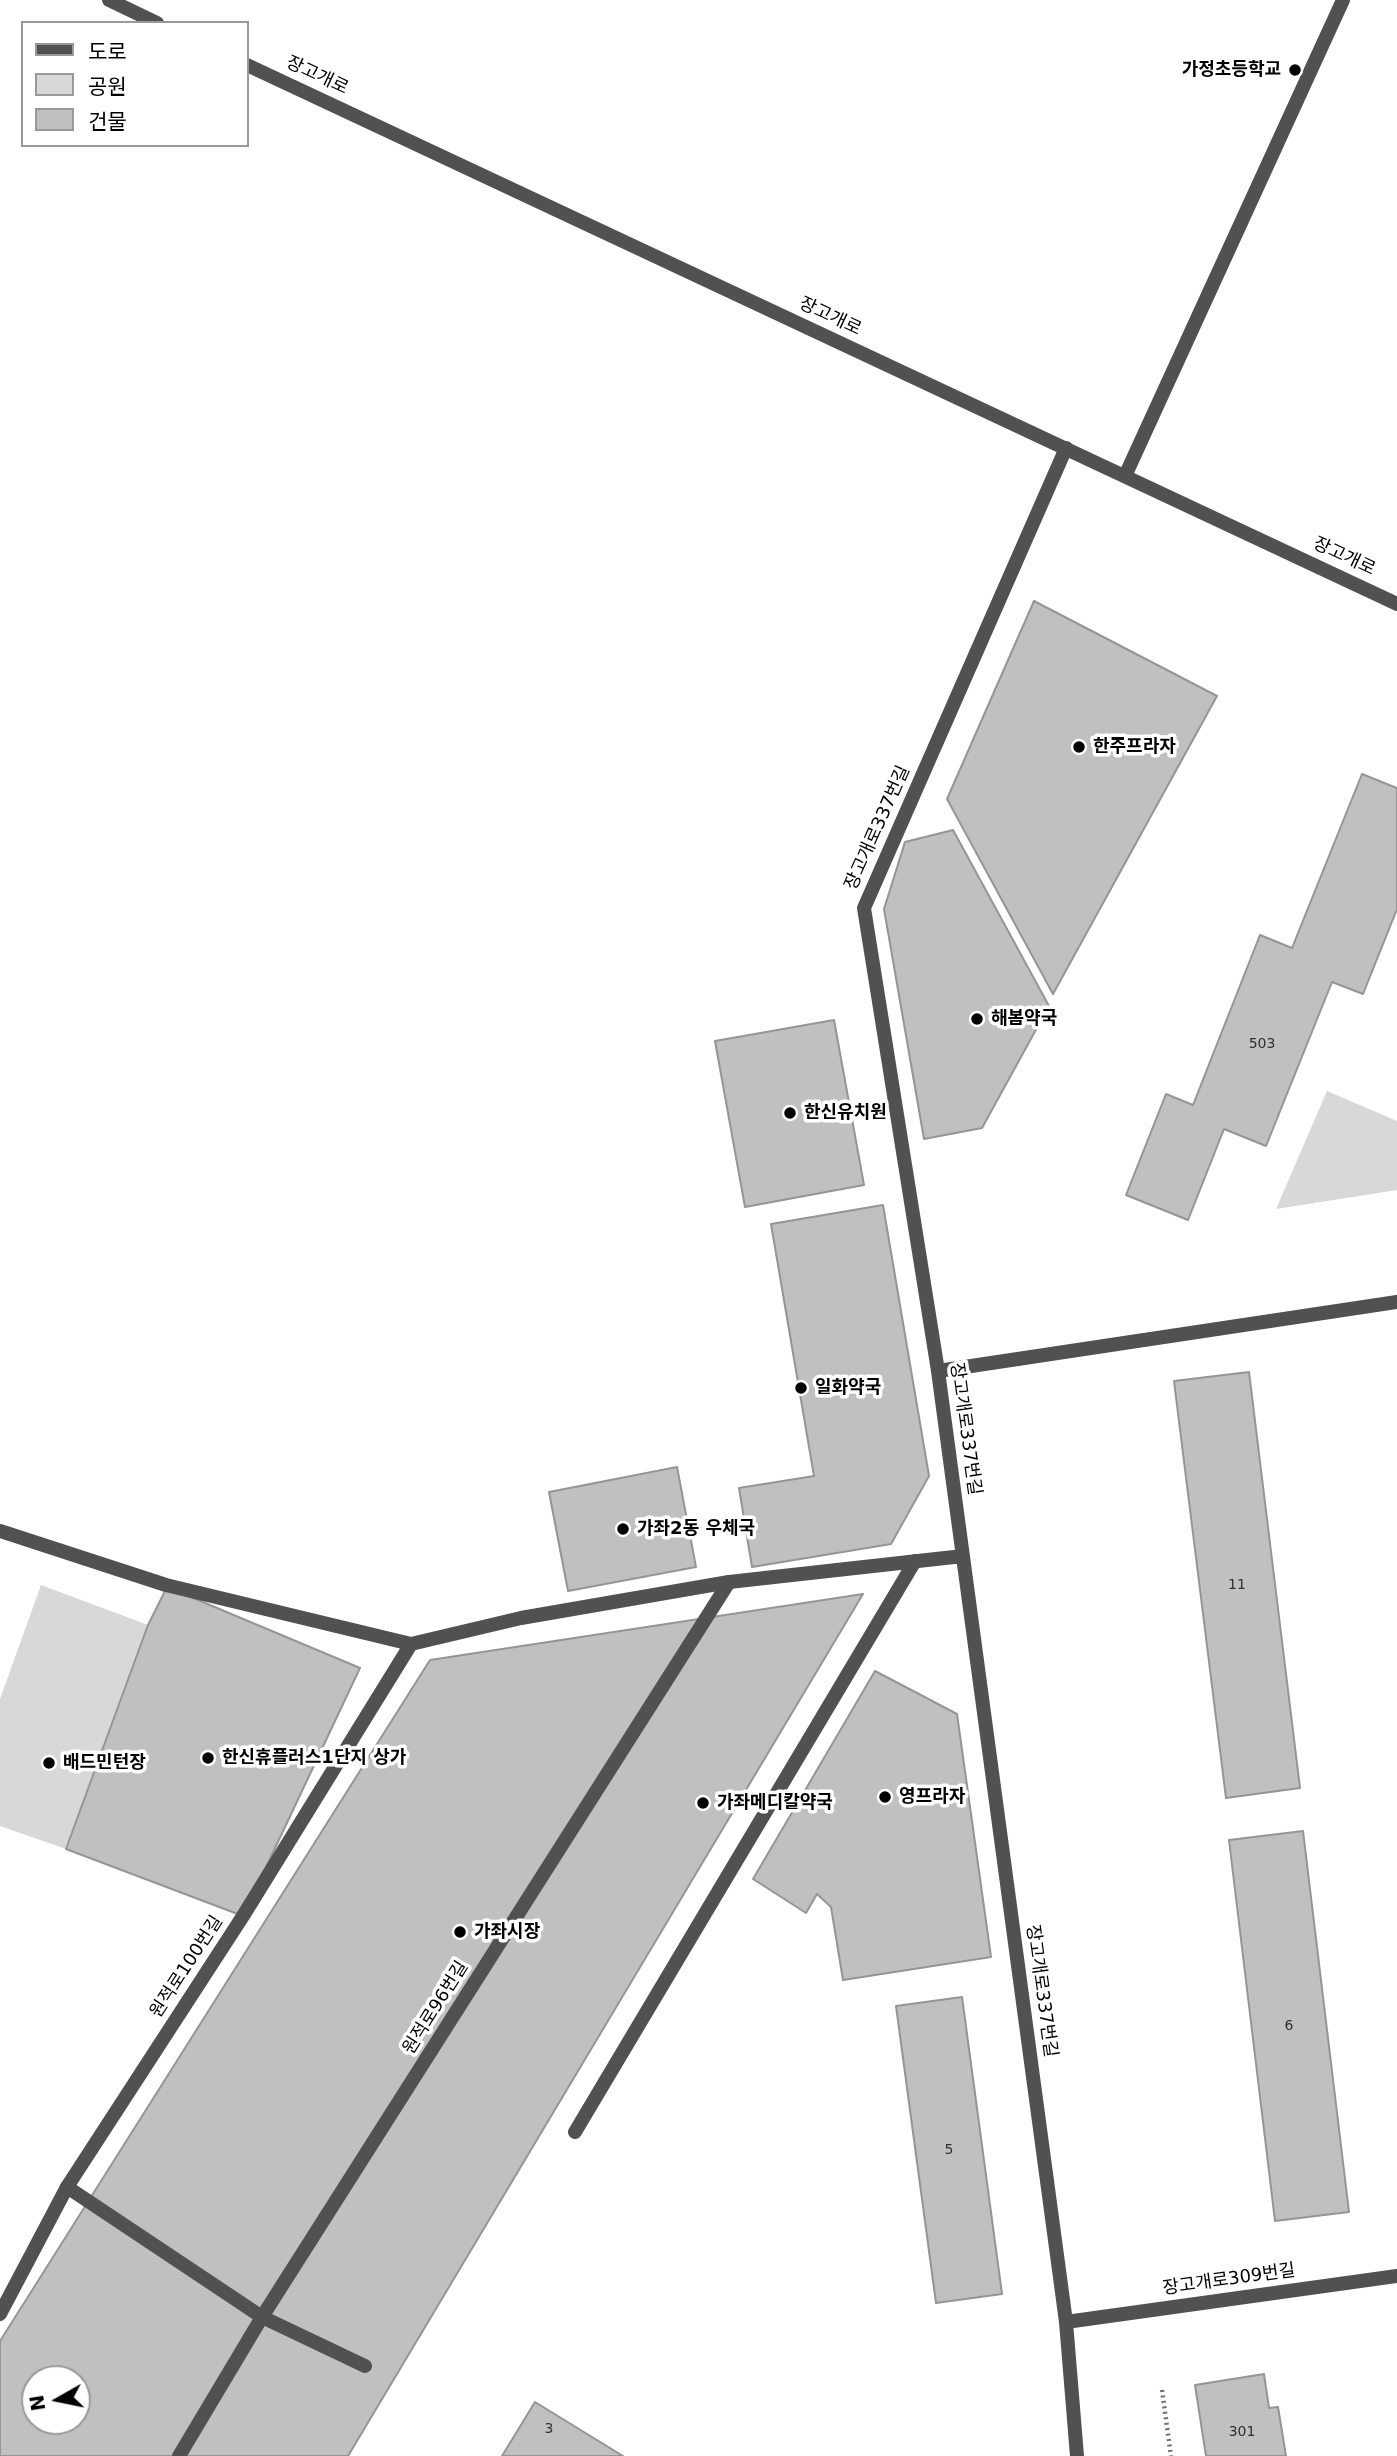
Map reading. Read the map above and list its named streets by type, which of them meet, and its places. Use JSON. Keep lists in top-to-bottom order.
{
  "streets": {
    "street": [
      "장고개로",
      "장고개로337번길",
      "원적로100번길",
      "원적로96번길",
      "장고개로309번길"
    ]
  },
  "crossings": [
    ["장고개로", "장고개로337번길"],
    ["장고개로337번길", "장고개로309번길"]
  ],
  "places": [
    "가정초등학교",
    "한주프라자",
    "해봄약국",
    "한신유치원",
    "일화약국",
    "가좌2동 우체국",
    "한신휴플러스1단지 상가",
    "배드민턴장",
    "영프라자",
    "가좌메디칼약국",
    "가좌시장"
  ],
  "house_numbers": [
    "503",
    "11",
    "6",
    "5",
    "3",
    "301"
  ],
  "legend": ["도로", "공원", "건물"],
  "north": "left"
}
